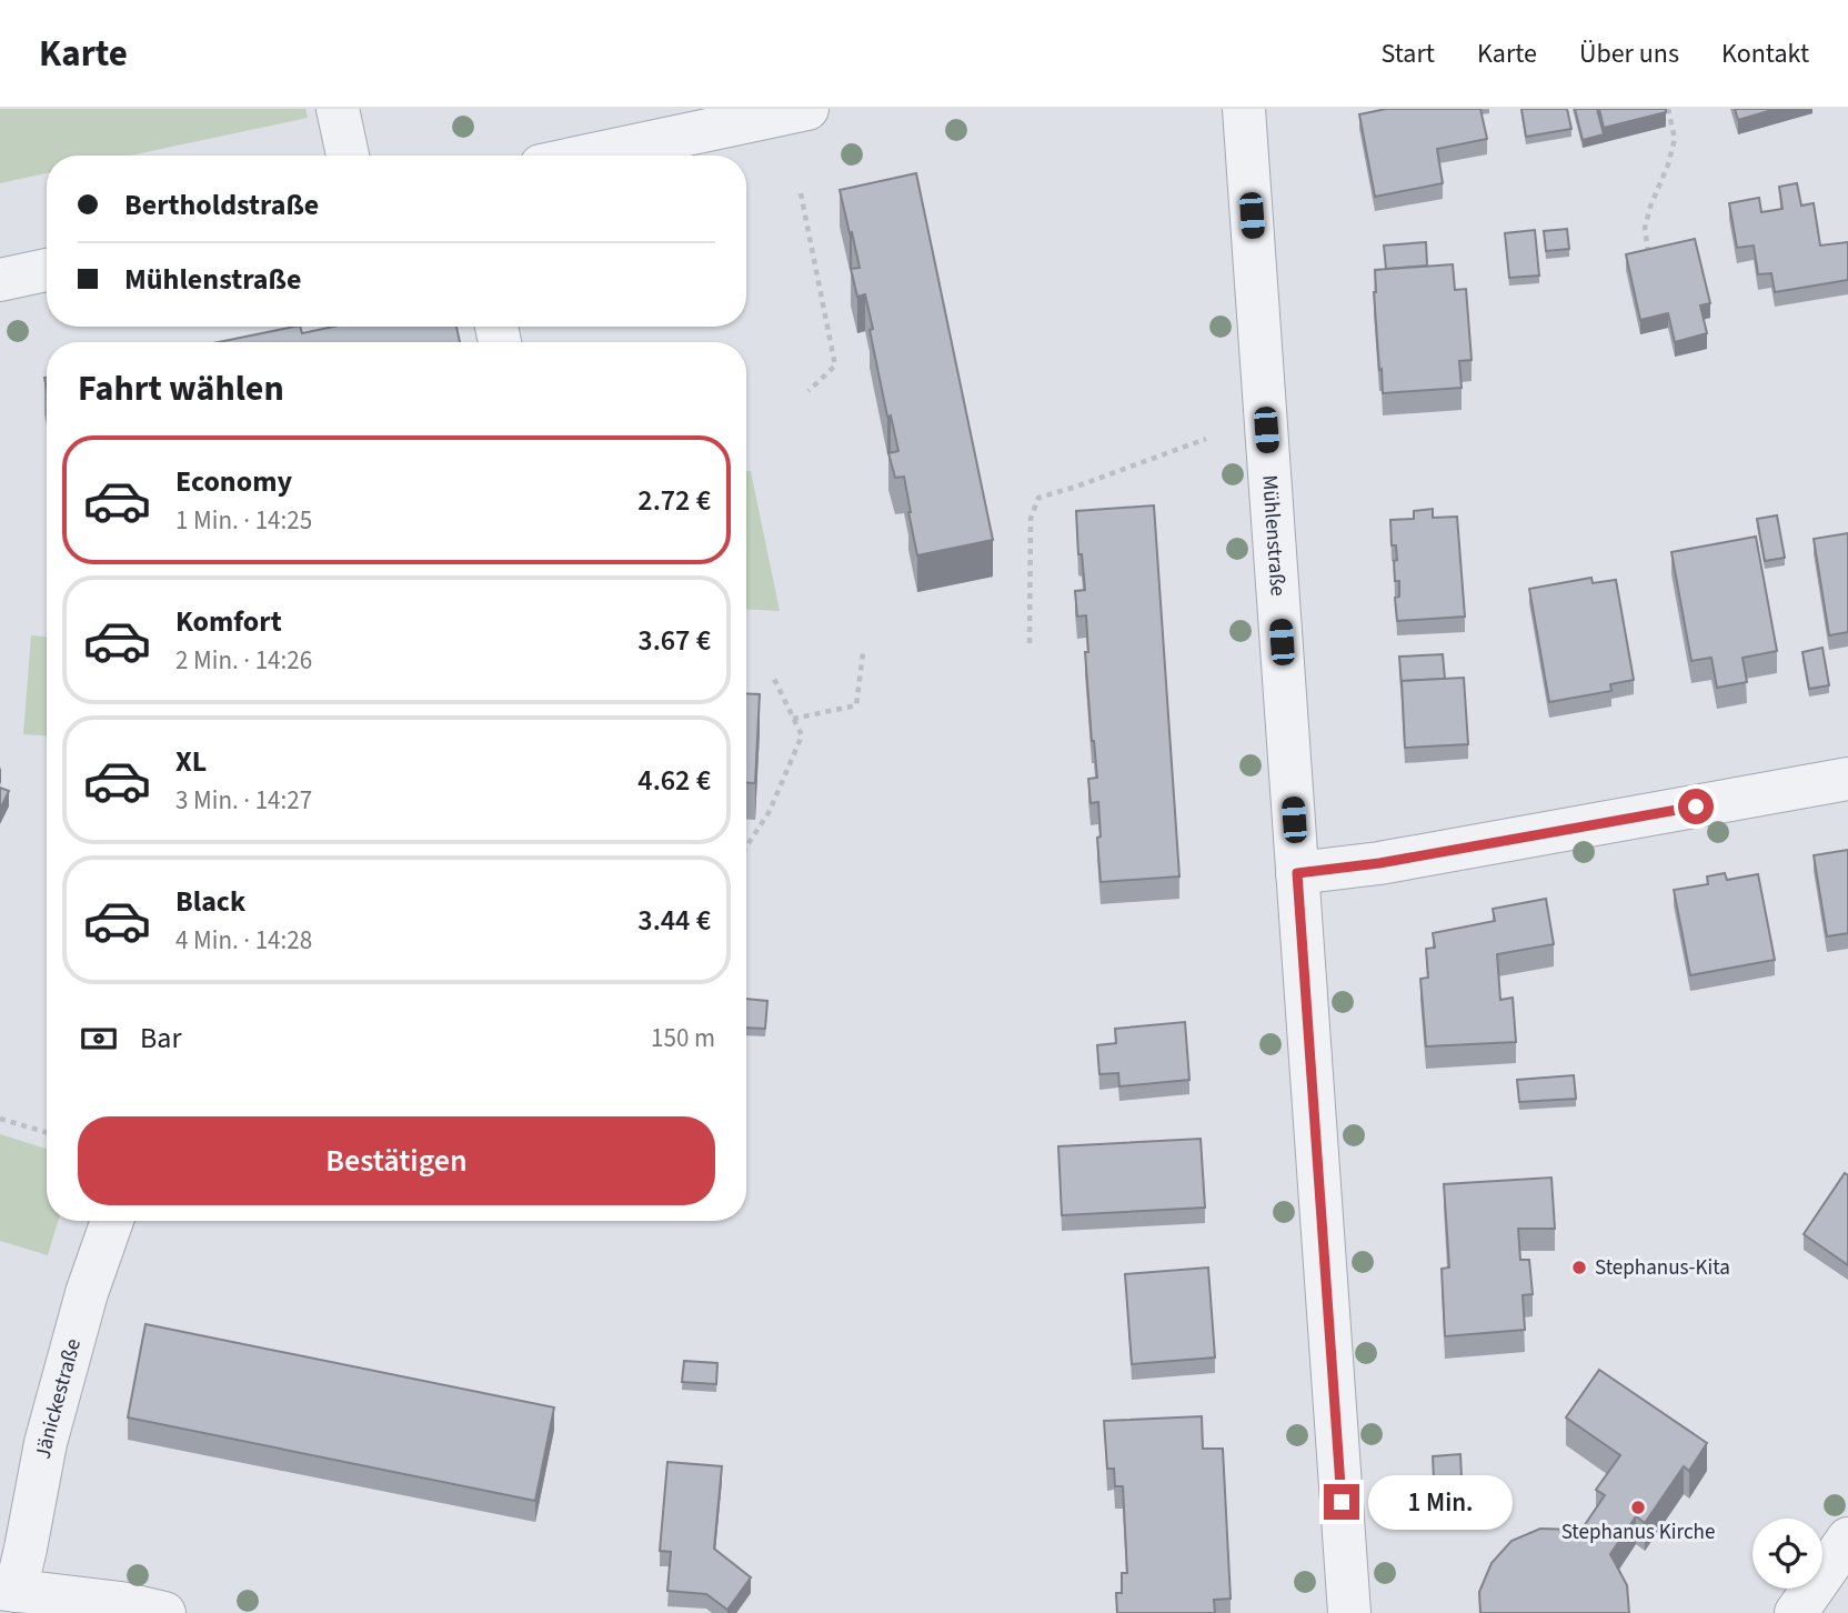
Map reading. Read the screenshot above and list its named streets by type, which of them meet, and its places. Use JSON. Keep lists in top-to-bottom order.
{
  "streets": {
    "street": ["Mühlenstraße", "Jänickestraße"]
  },
  "places": ["Stephanus-Kita", "Stephanus Kirche"],
  "page": {
    "header": "Karte",
    "nav": [
      "Start",
      "Karte",
      "Über uns",
      "Kontakt"
    ],
    "banner": ["Bertholdstraße", "Mühlenstraße"],
    "heading": "Fahrt wählen",
    "list": [
      {
        "name": "Economy",
        "note": "1 Min. · 14:25",
        "value": "2.72 €"
      },
      {
        "name": "Komfort",
        "note": "2 Min. · 14:26",
        "value": "3.67 €"
      },
      {
        "name": "XL",
        "note": "3 Min. · 14:27",
        "value": "4.62 €"
      },
      {
        "name": "Black",
        "note": "4 Min. · 14:28",
        "value": "3.44 €"
      }
    ],
    "pay": ["Bar", "150 m"],
    "buttons": "Bestätigen",
    "bubble": "1 Min."
  }
}
